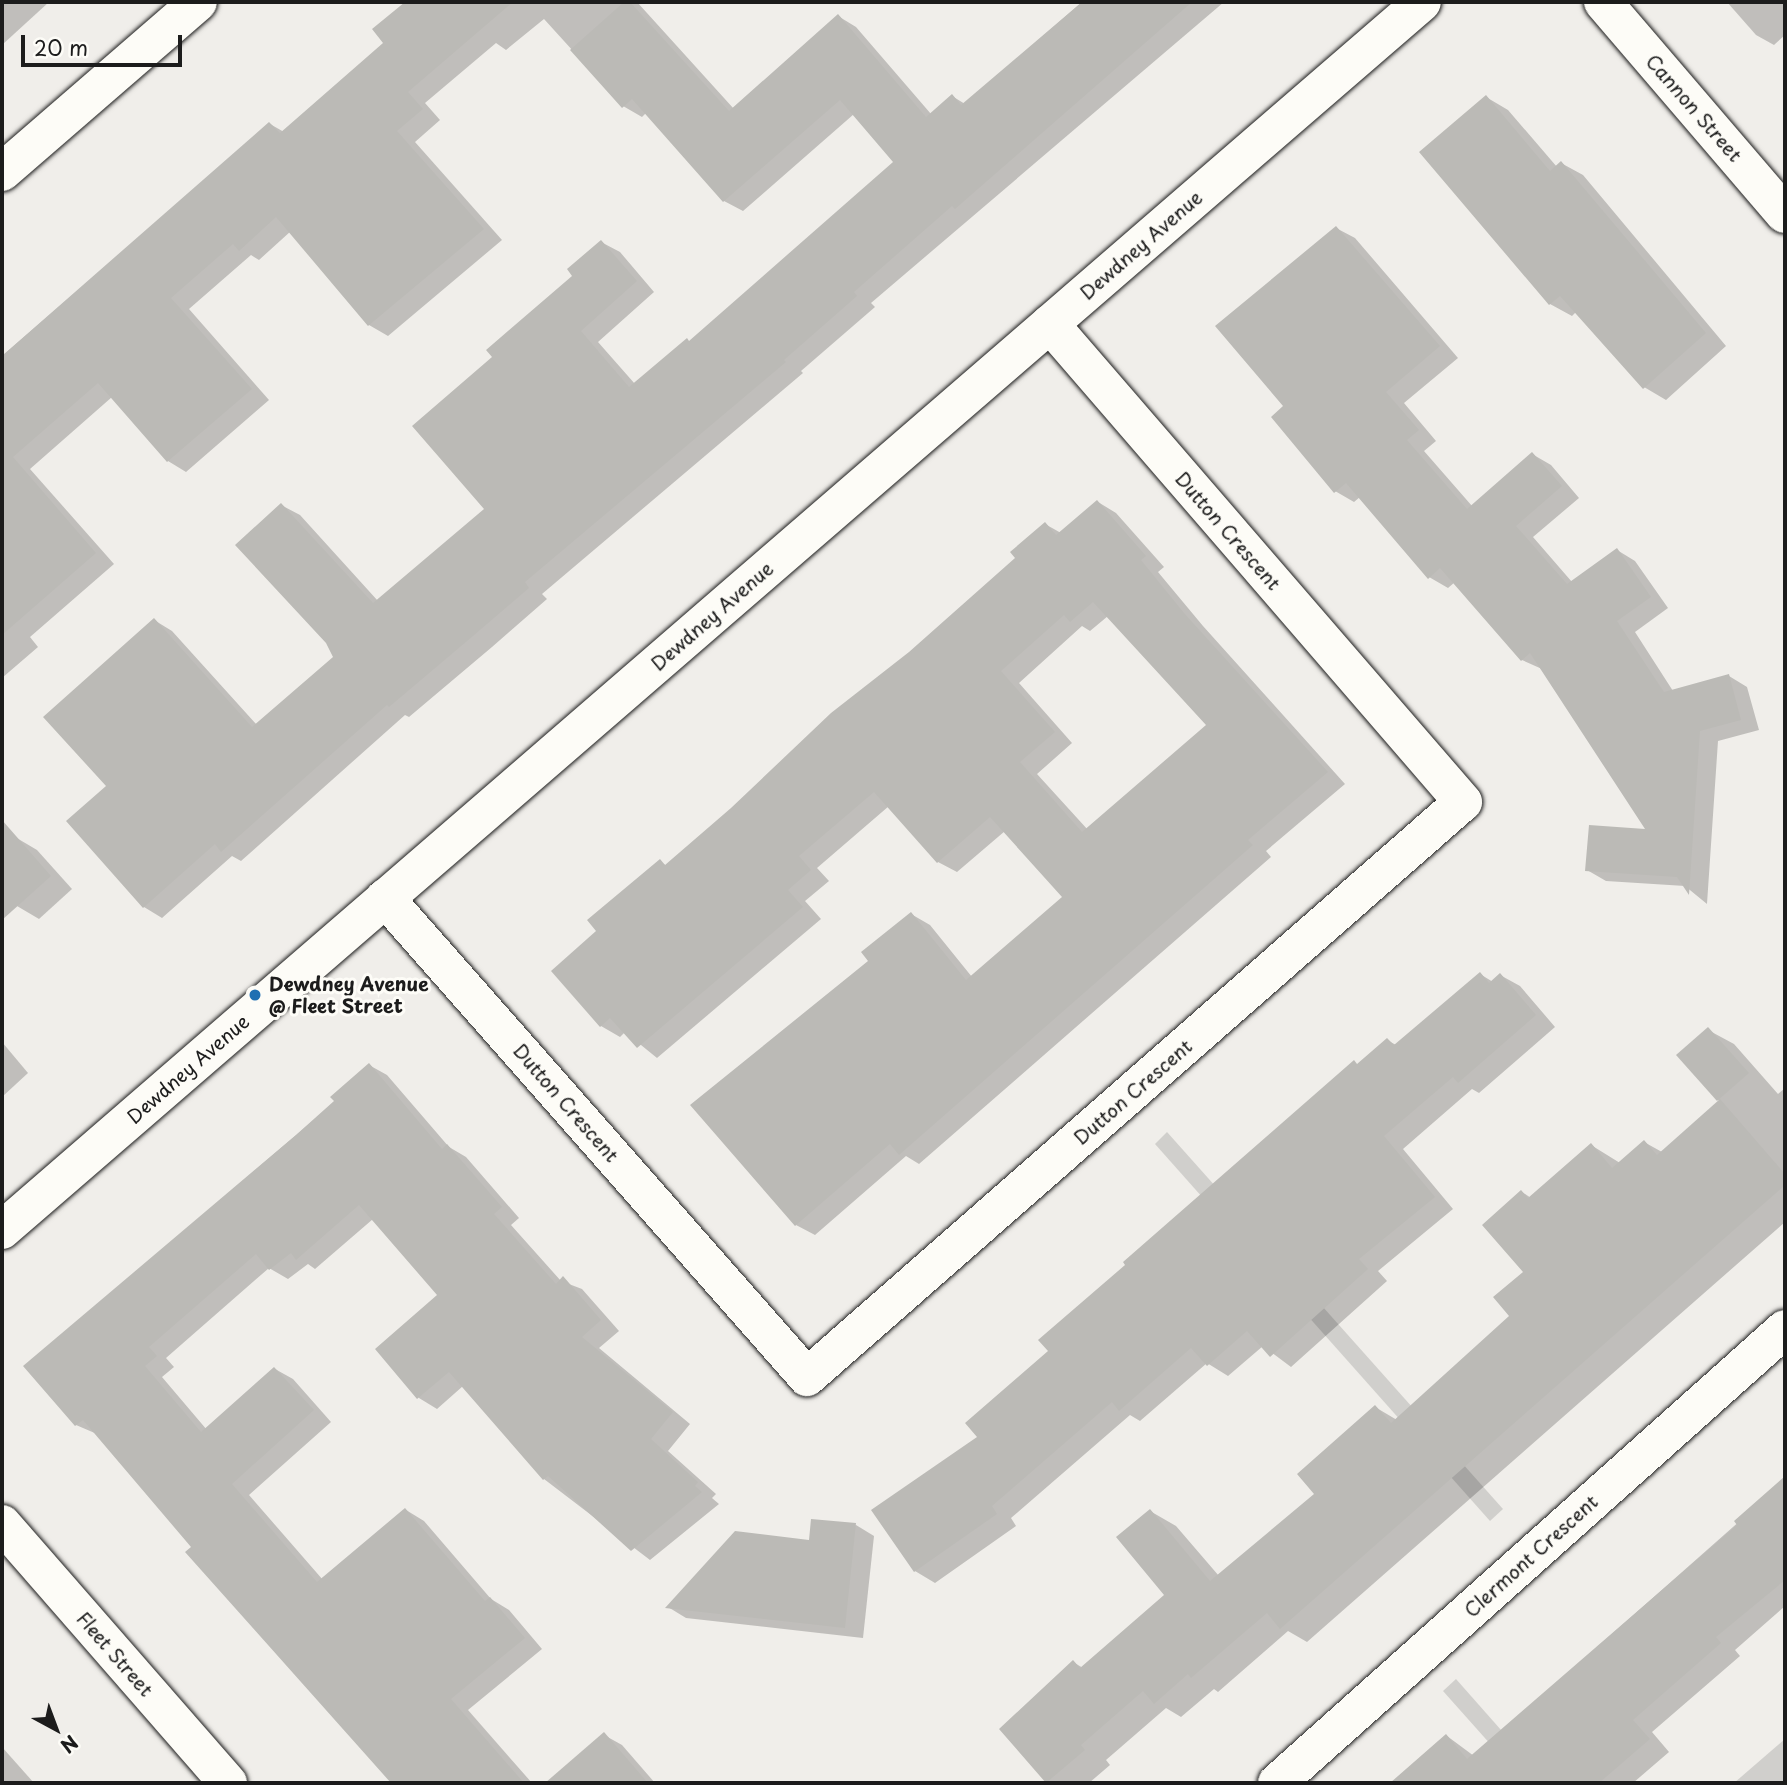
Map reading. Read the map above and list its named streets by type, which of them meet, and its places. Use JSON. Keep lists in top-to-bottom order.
{
  "streets": {
    "street": [
      "Cannon Street",
      "Dewdney Avenue",
      "Dutton Crescent",
      "Clermont Crescent",
      "Fleet Street"
    ]
  },
  "crossings": [
    ["Dewdney Avenue", "Dutton Crescent"]
  ],
  "places": ["Dewdney Avenue @ Fleet Street"],
  "scale_bar": "20 m",
  "north": "bottom right"
}
